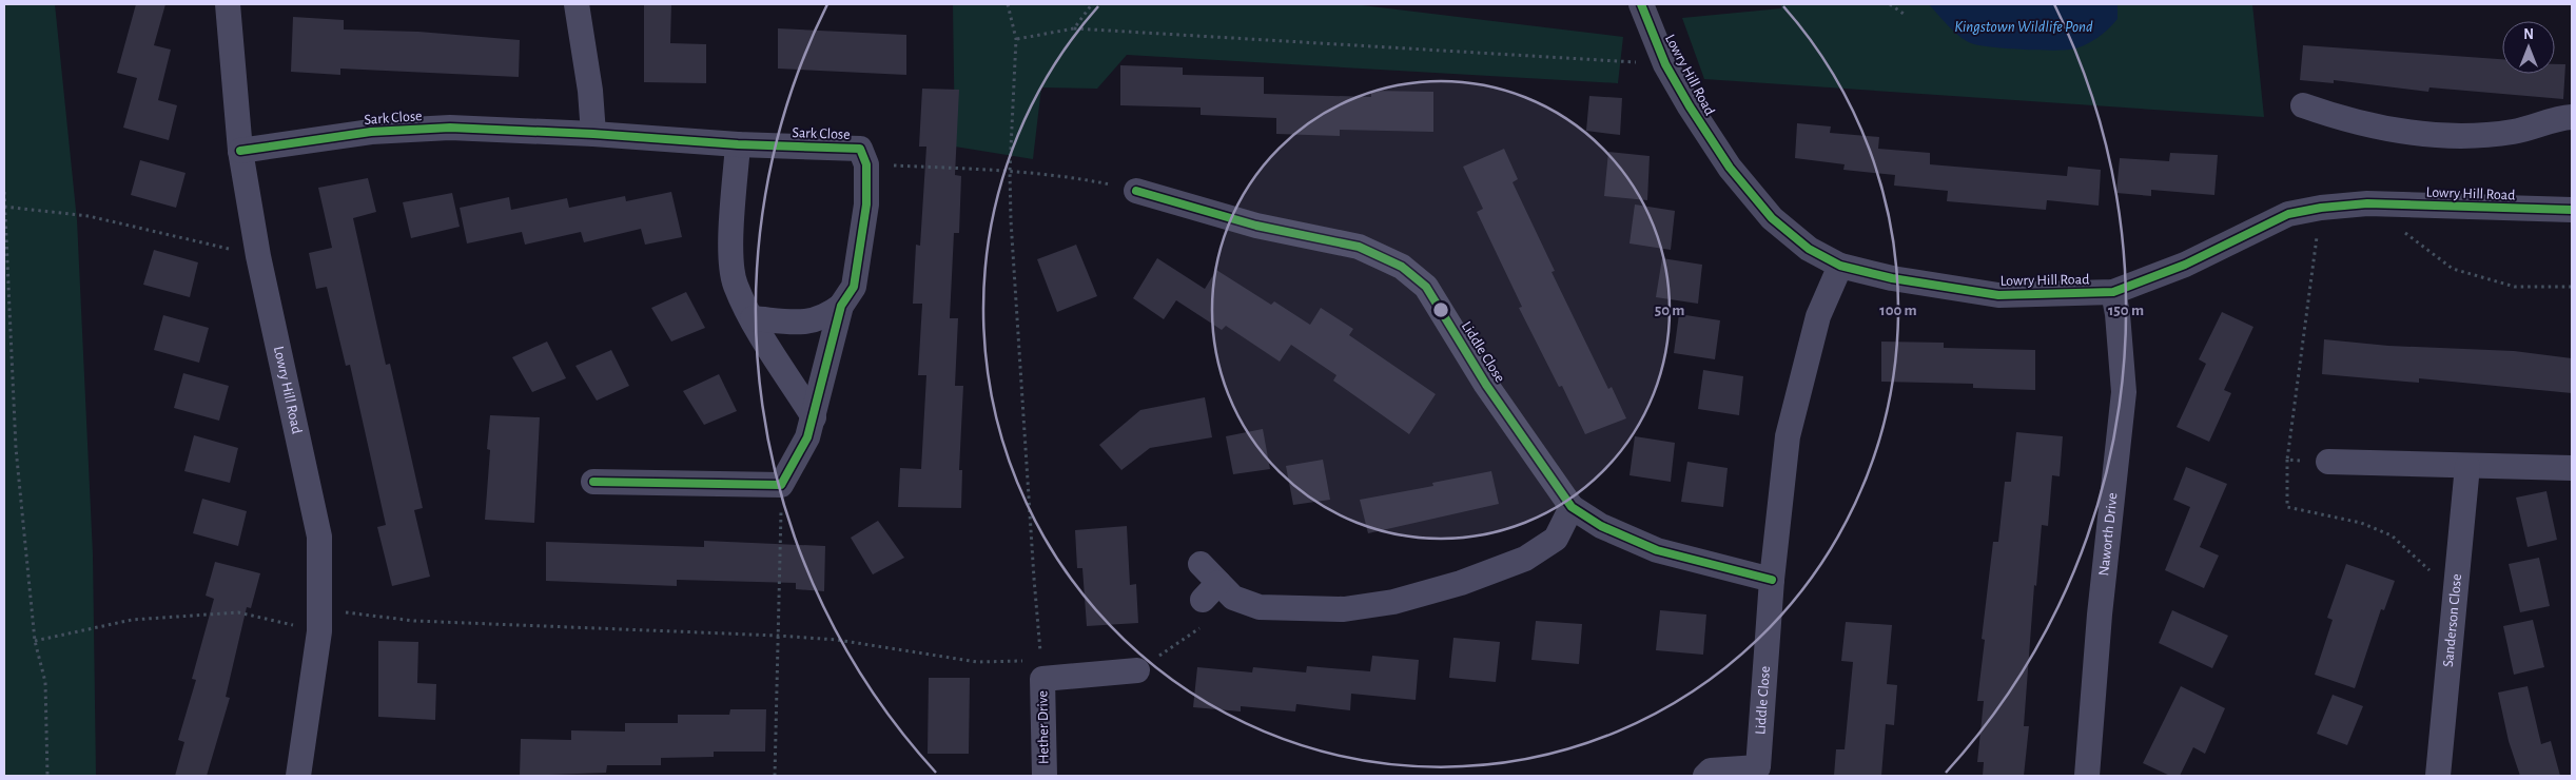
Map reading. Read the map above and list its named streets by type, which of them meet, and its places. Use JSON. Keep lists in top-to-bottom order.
{
  "streets": {
    "street": [
      "Lowry Hill Road",
      "Sark Close",
      "Liddle Close",
      "Naworth Drive",
      "Sanderson Close",
      "Hether Drive"
    ]
  },
  "crossings": [
    ["Lowry Hill Road", "Sark Close"],
    ["Lowry Hill Road", "Liddle Close"],
    ["Lowry Hill Road", "Naworth Drive"]
  ],
  "water": ["Kingstown Wildlife Pond"],
  "north": "top",
  "rings": ["50 m", "100 m", "150 m"]
}
